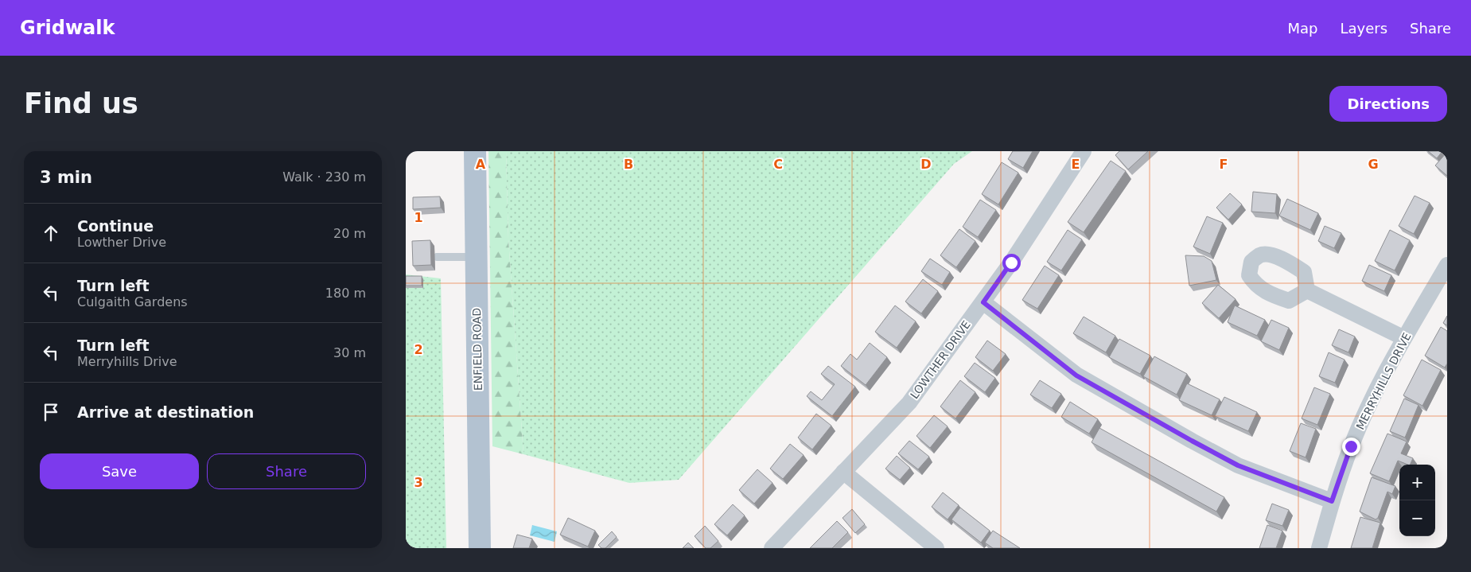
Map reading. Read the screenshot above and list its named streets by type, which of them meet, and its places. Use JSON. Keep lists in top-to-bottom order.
{
  "streets": {
    "main road": ["ENFIELD ROAD"],
    "street": ["LOWTHER DRIVE", "MERRYHILLS DRIVE"]
  },
  "page": {
    "header": "Gridwalk",
    "nav": ["Map", "Layers", "Share"],
    "buttons": [
      "Directions",
      ["Save", "Share"]
    ],
    "title": "Find us",
    "heading": ["3 min", "Walk · 230 m"],
    "list": [
      ["Continue", "Lowther Drive", "20 m"],
      ["Turn left", "Culgaith Gardens", "180 m"],
      ["Turn left", "Merryhills Drive", "30 m"],
      "Arrive at destination"
    ],
    "map_buttons": ["+", "−"]
  },
  "grid": {
    "columns": [
      "A",
      "B",
      "C",
      "D",
      "E",
      "F",
      "G"
    ],
    "rows": ["1", "2", "3"]
  }
}
